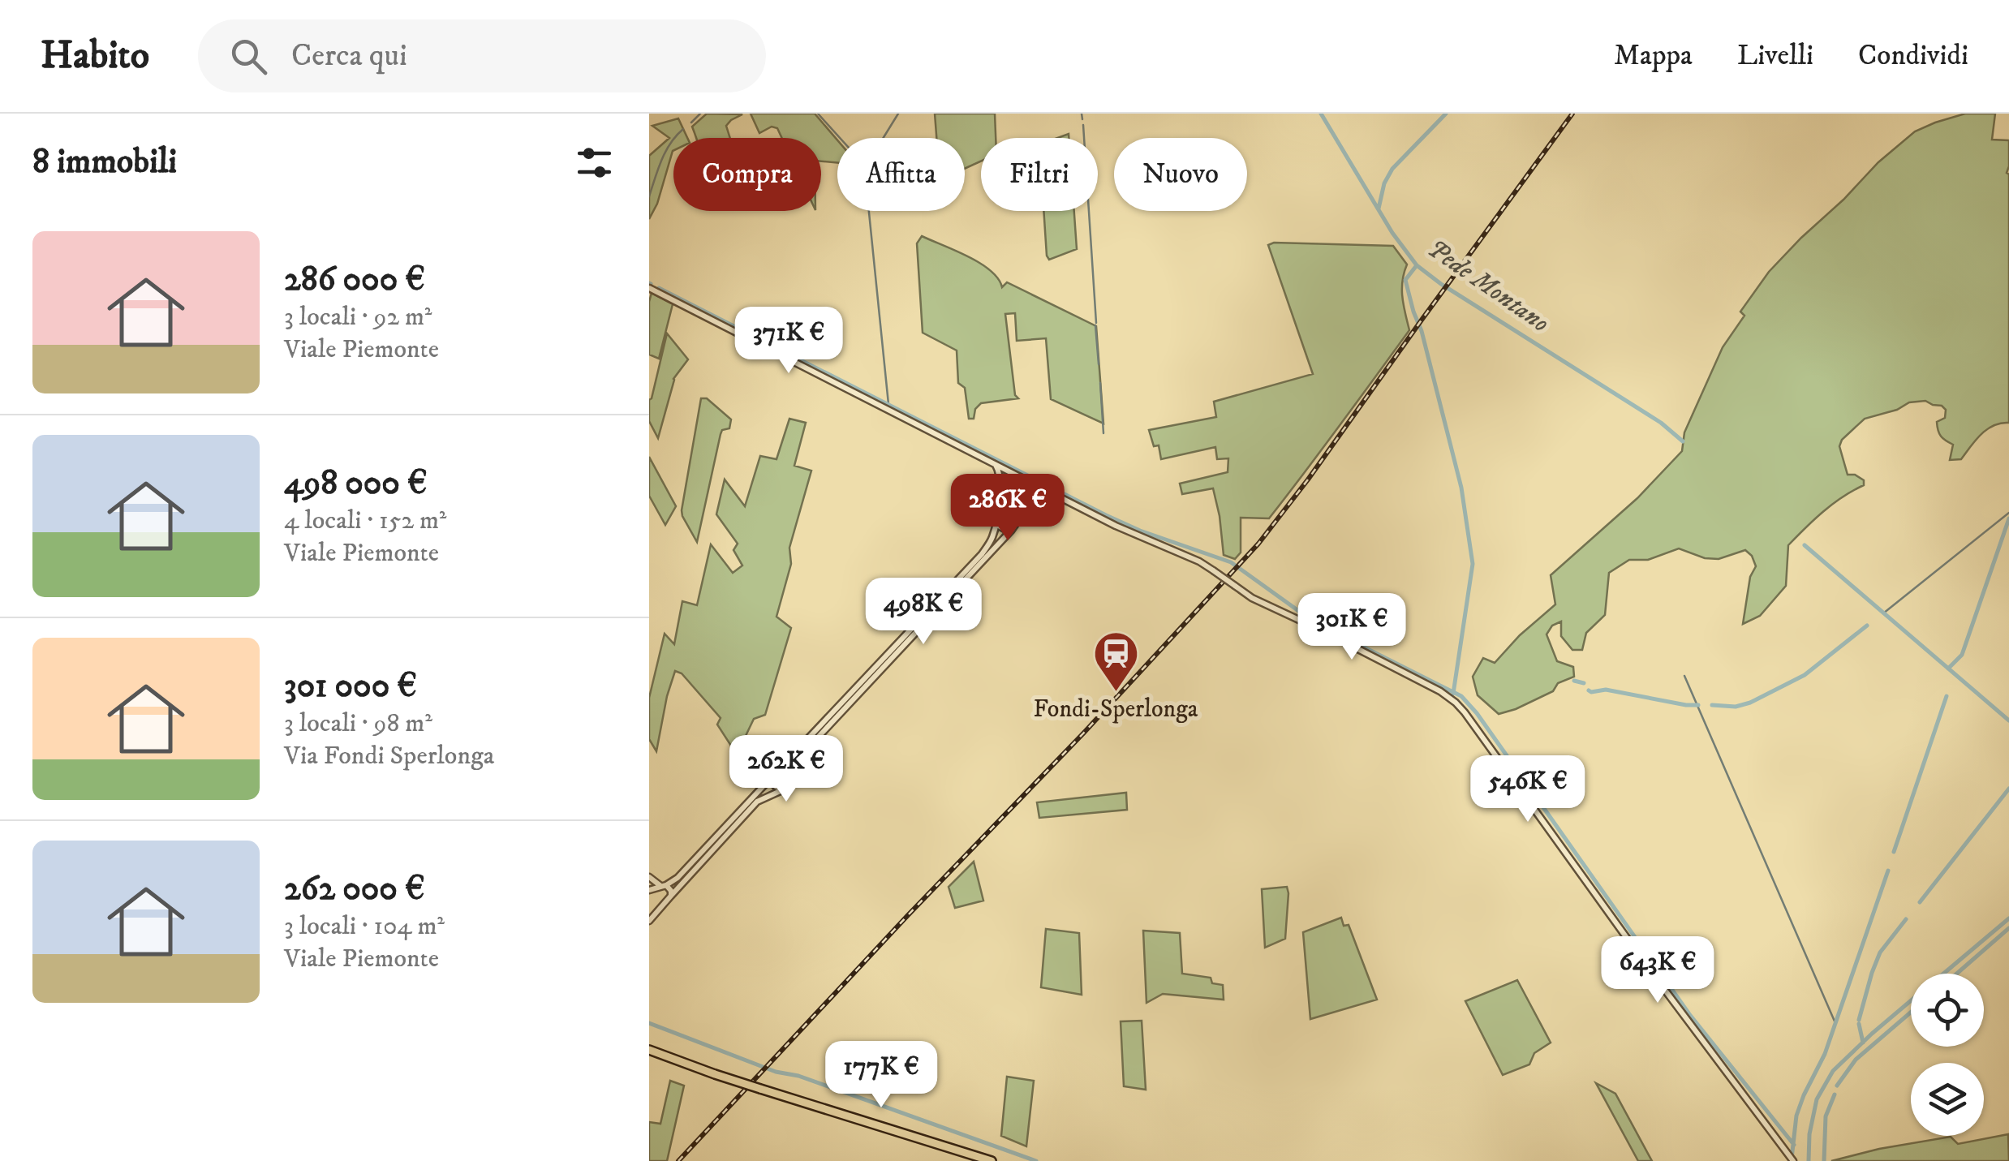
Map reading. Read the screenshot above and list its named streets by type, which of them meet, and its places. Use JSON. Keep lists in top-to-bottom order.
{
  "water": ["Pede Montano"],
  "places": {
    "station": ["Fondi-Sperlonga"]
  },
  "page": {
    "header": "Habito",
    "search": "Cerca qui",
    "nav": ["Mappa", "Livelli", "Condividi"],
    "heading": "8 immobili",
    "chip": [
      "Compra",
      "Affitta",
      "Filtri",
      "Nuovo"
    ],
    "list": [
      {
        "name": "286 000 €",
        "note": "3 locali · 92 m² · Viale Piemonte"
      },
      {
        "name": "498 000 €",
        "note": "4 locali · 152 m² · Viale Piemonte"
      },
      {
        "name": "301 000 €",
        "note": "3 locali · 98 m² · Via Fondi Sperlonga"
      },
      {
        "name": "262 000 €",
        "note": "3 locali · 104 m² · Viale Piemonte"
      }
    ],
    "price": [
      "371K €",
      "286K €",
      "498K €",
      "301K €",
      "262K €",
      "546K €",
      "643K €",
      "177K €"
    ]
  }
}
